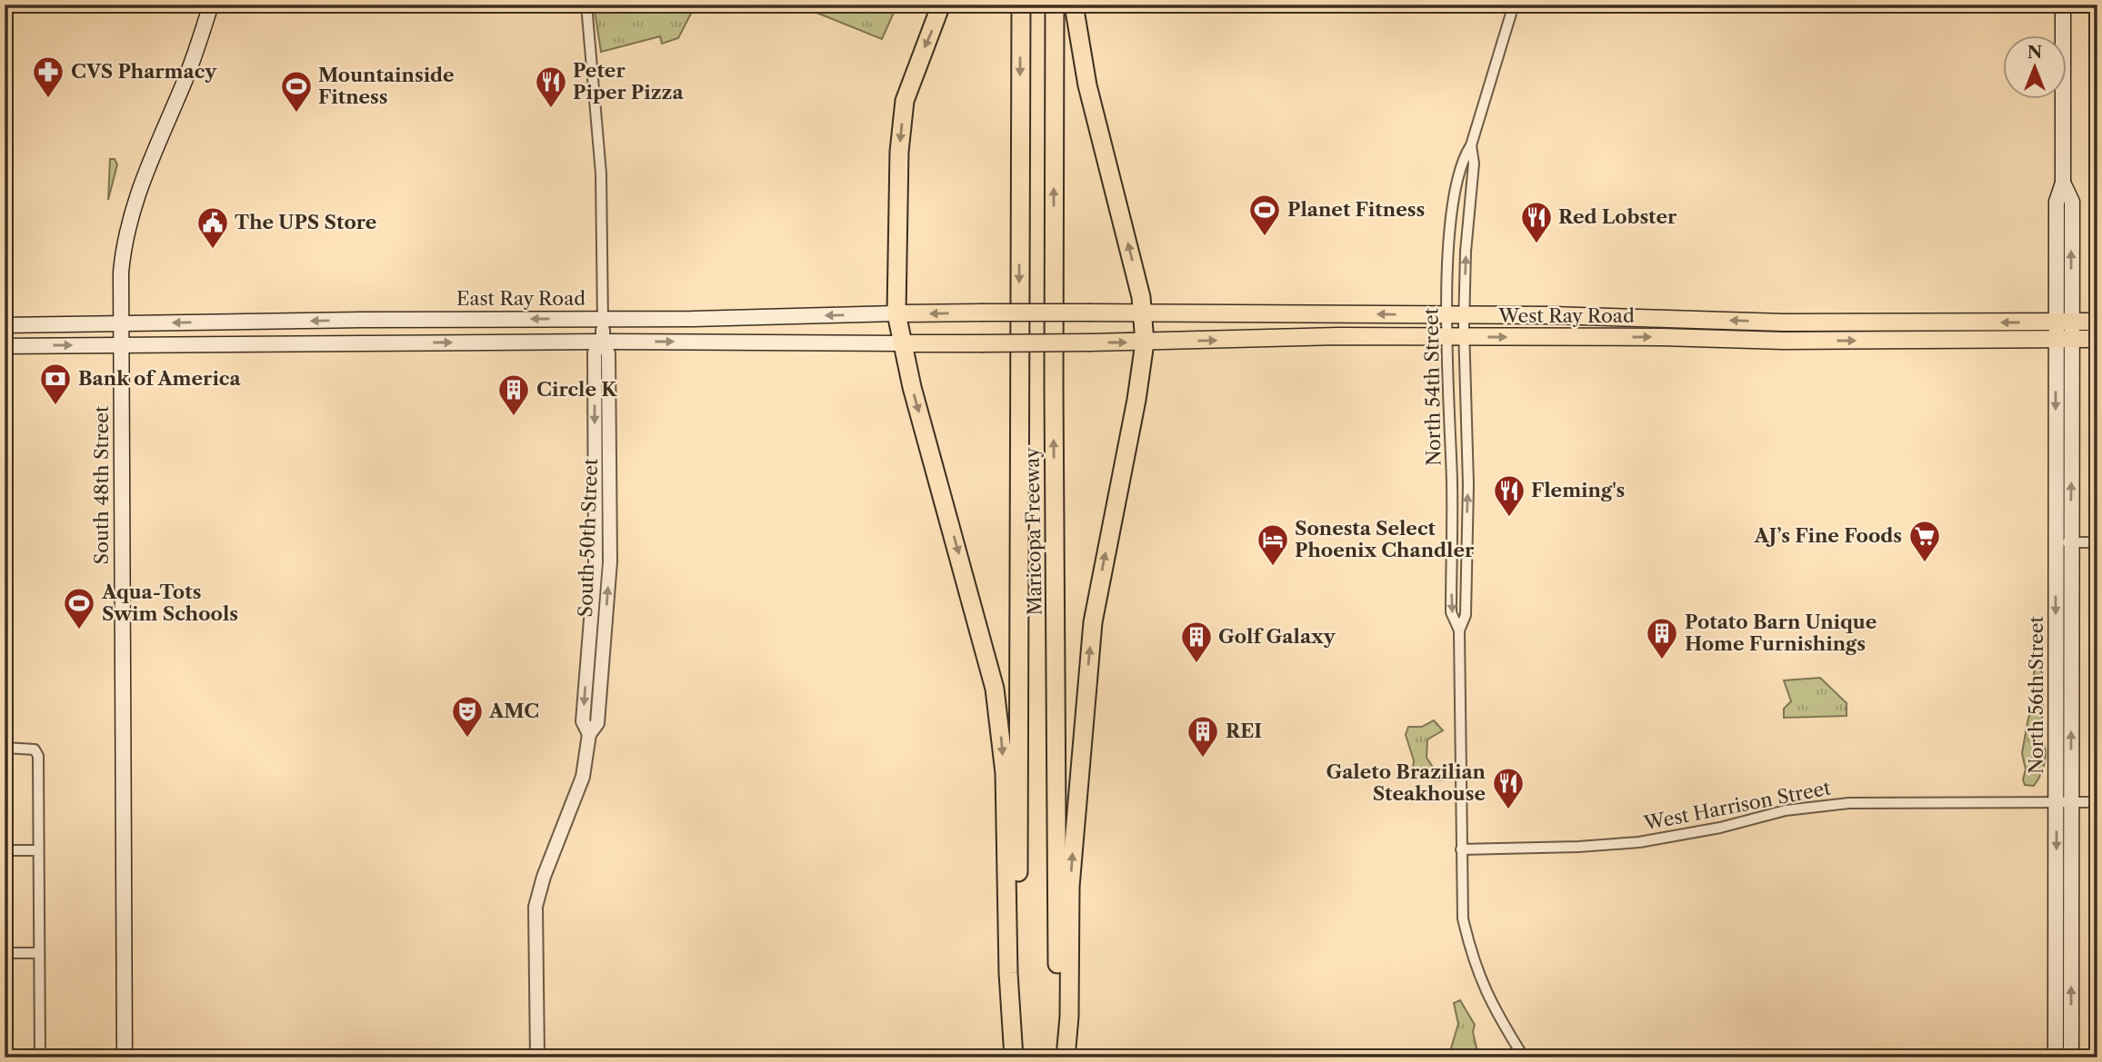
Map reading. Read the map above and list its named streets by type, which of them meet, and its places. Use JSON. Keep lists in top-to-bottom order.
{
  "streets": {
    "highway": ["Maricopa Freeway"],
    "main road": [
      "East Ray Road",
      "West Ray Road",
      "South 48th Street",
      "North 56th Street"
    ],
    "street": ["North 54th Street", "South 50th Street", "West Harrison Street"]
  },
  "crossings": [
    ["East Ray Road", "West Ray Road"],
    ["East Ray Road", "South 48th Street"],
    ["East Ray Road", "South 50th Street"],
    ["West Ray Road", "North 54th Street"],
    ["West Ray Road", "North 56th Street"],
    ["North 54th Street", "West Harrison Street"],
    ["North 56th Street", "West Harrison Street"]
  ],
  "places": {
    "pharmacy": ["CVS Pharmacy"],
    "restaurant": [
      "Peter Piper Pizza",
      "Red Lobster",
      "Fleming's",
      "Galeto Brazilian Steakhouse"
    ],
    "sports": ["Mountainside Fitness", "Planet Fitness", "Aqua-Tots Swim Schools"],
    "public building": ["The UPS Store"],
    "bank": ["Bank of America"],
    "building": [
      "Circle K",
      "Potato Barn Unique Home Furnishings",
      "Golf Galaxy",
      "REI"
    ],
    "supermarket": ["AJ’s Fine Foods"],
    "hotel": ["Sonesta Select Phoenix Chandler"],
    "theatre": ["AMC"]
  },
  "north": "top"
}
